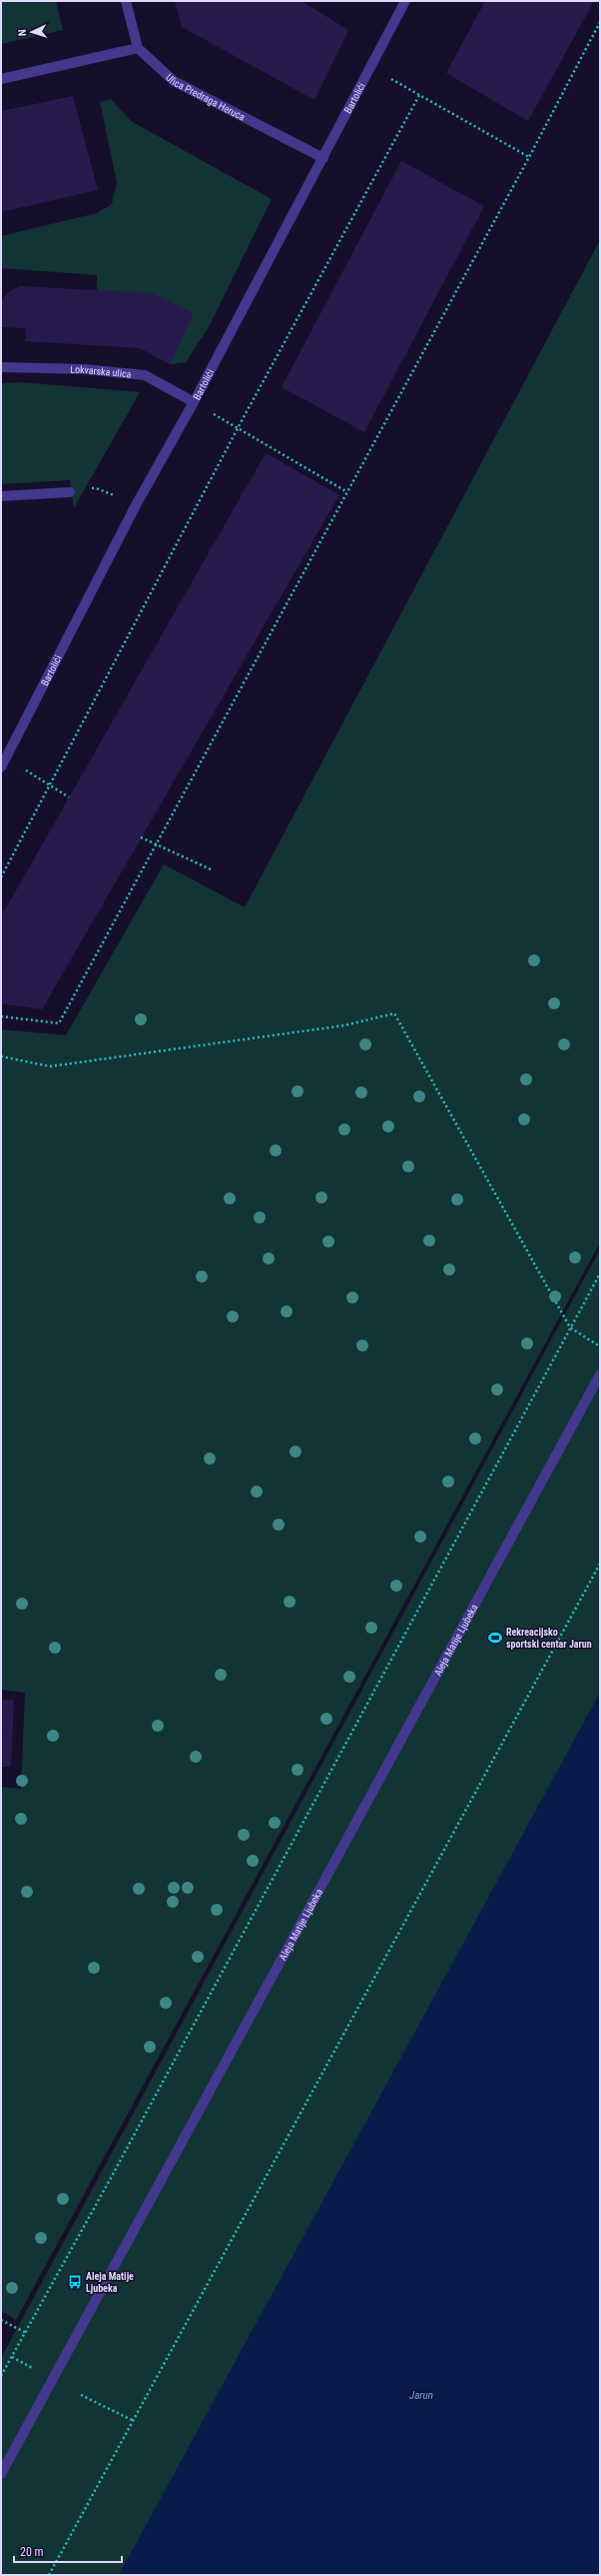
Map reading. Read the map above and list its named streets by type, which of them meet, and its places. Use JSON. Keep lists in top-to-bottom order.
{
  "streets": {
    "street": [
      "Ulica Predraga Heruca",
      "Bartolići",
      "Lokvarska ulica",
      "Aleja Matije Ljubeka"
    ]
  },
  "crossings": [
    ["Ulica Predraga Heruca", "Bartolići"],
    ["Bartolići", "Lokvarska ulica"]
  ],
  "water": ["Jarun"],
  "places": {
    "sports": ["Rekreacijsko sportski centar Jarun"],
    "bus stop": ["Aleja Matije Ljubeka"]
  },
  "scale_bar": "20 m",
  "north": "left"
}
